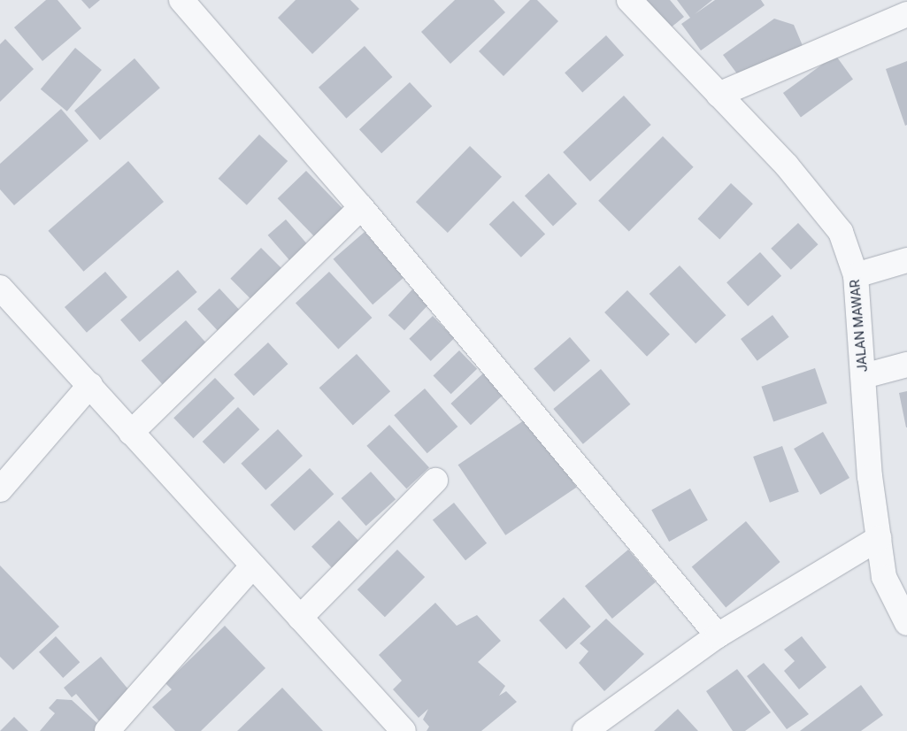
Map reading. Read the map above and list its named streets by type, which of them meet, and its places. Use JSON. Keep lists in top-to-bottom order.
{
  "streets": {
    "street": ["JALAN MAWAR"]
  }
}
